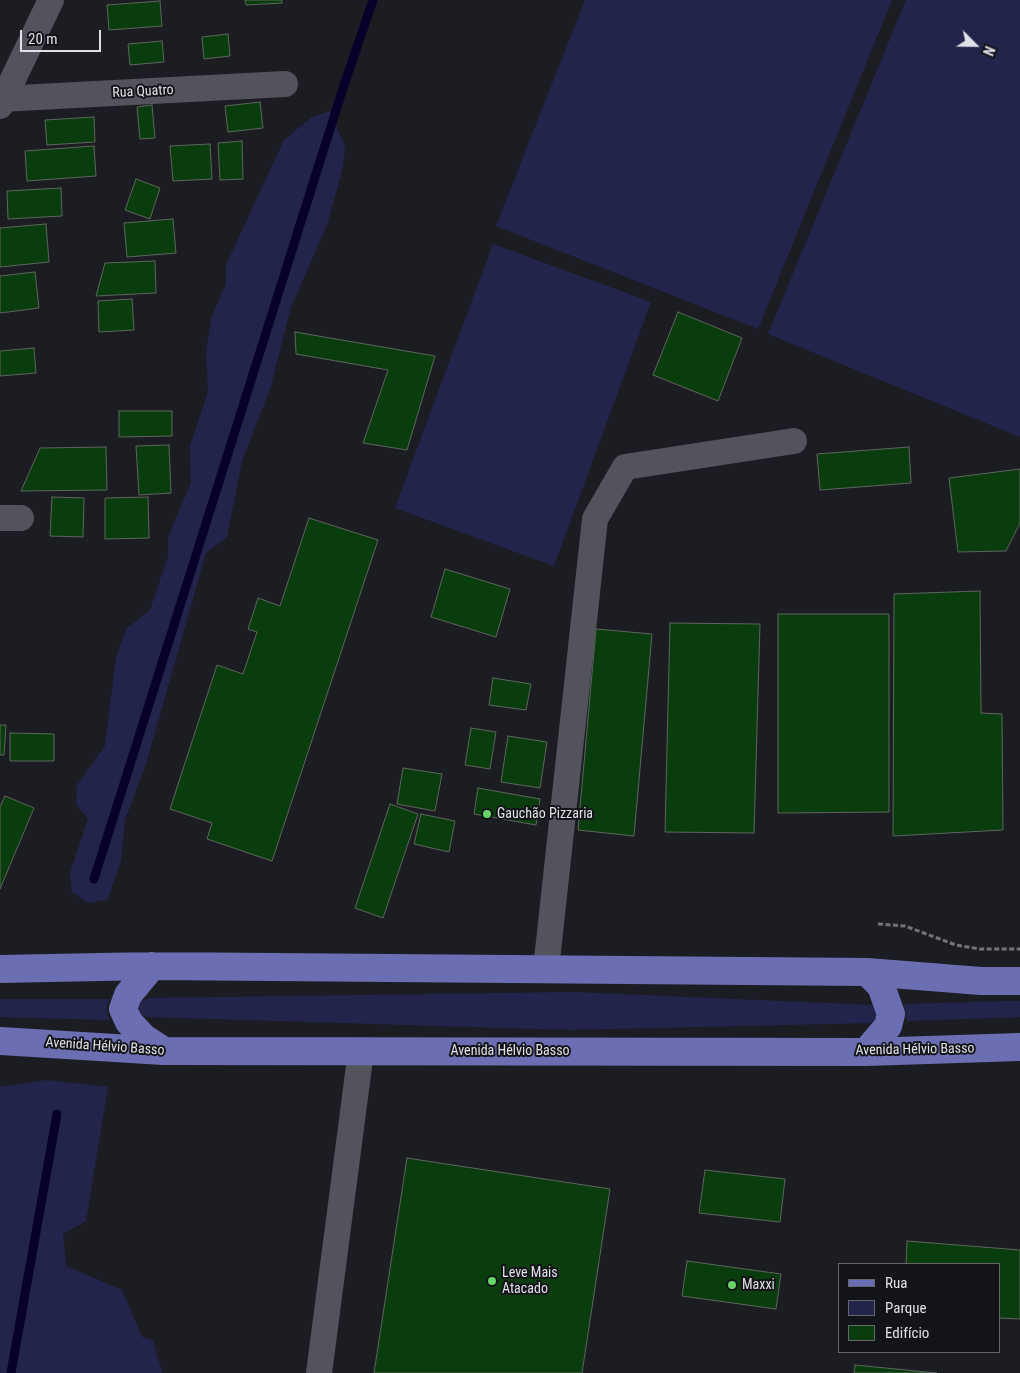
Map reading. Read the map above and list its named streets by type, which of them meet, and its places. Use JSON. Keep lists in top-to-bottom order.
{
  "streets": {
    "main road": ["Avenida Hélvio Basso"],
    "street": ["Rua Quatro"]
  },
  "places": ["Gauchão Pizzaria", "Leve Mais Atacado", "Maxxi"],
  "legend": ["Rua", "Parque", "Edifício"],
  "scale_bar": "20 m",
  "north": "bottom right"
}
